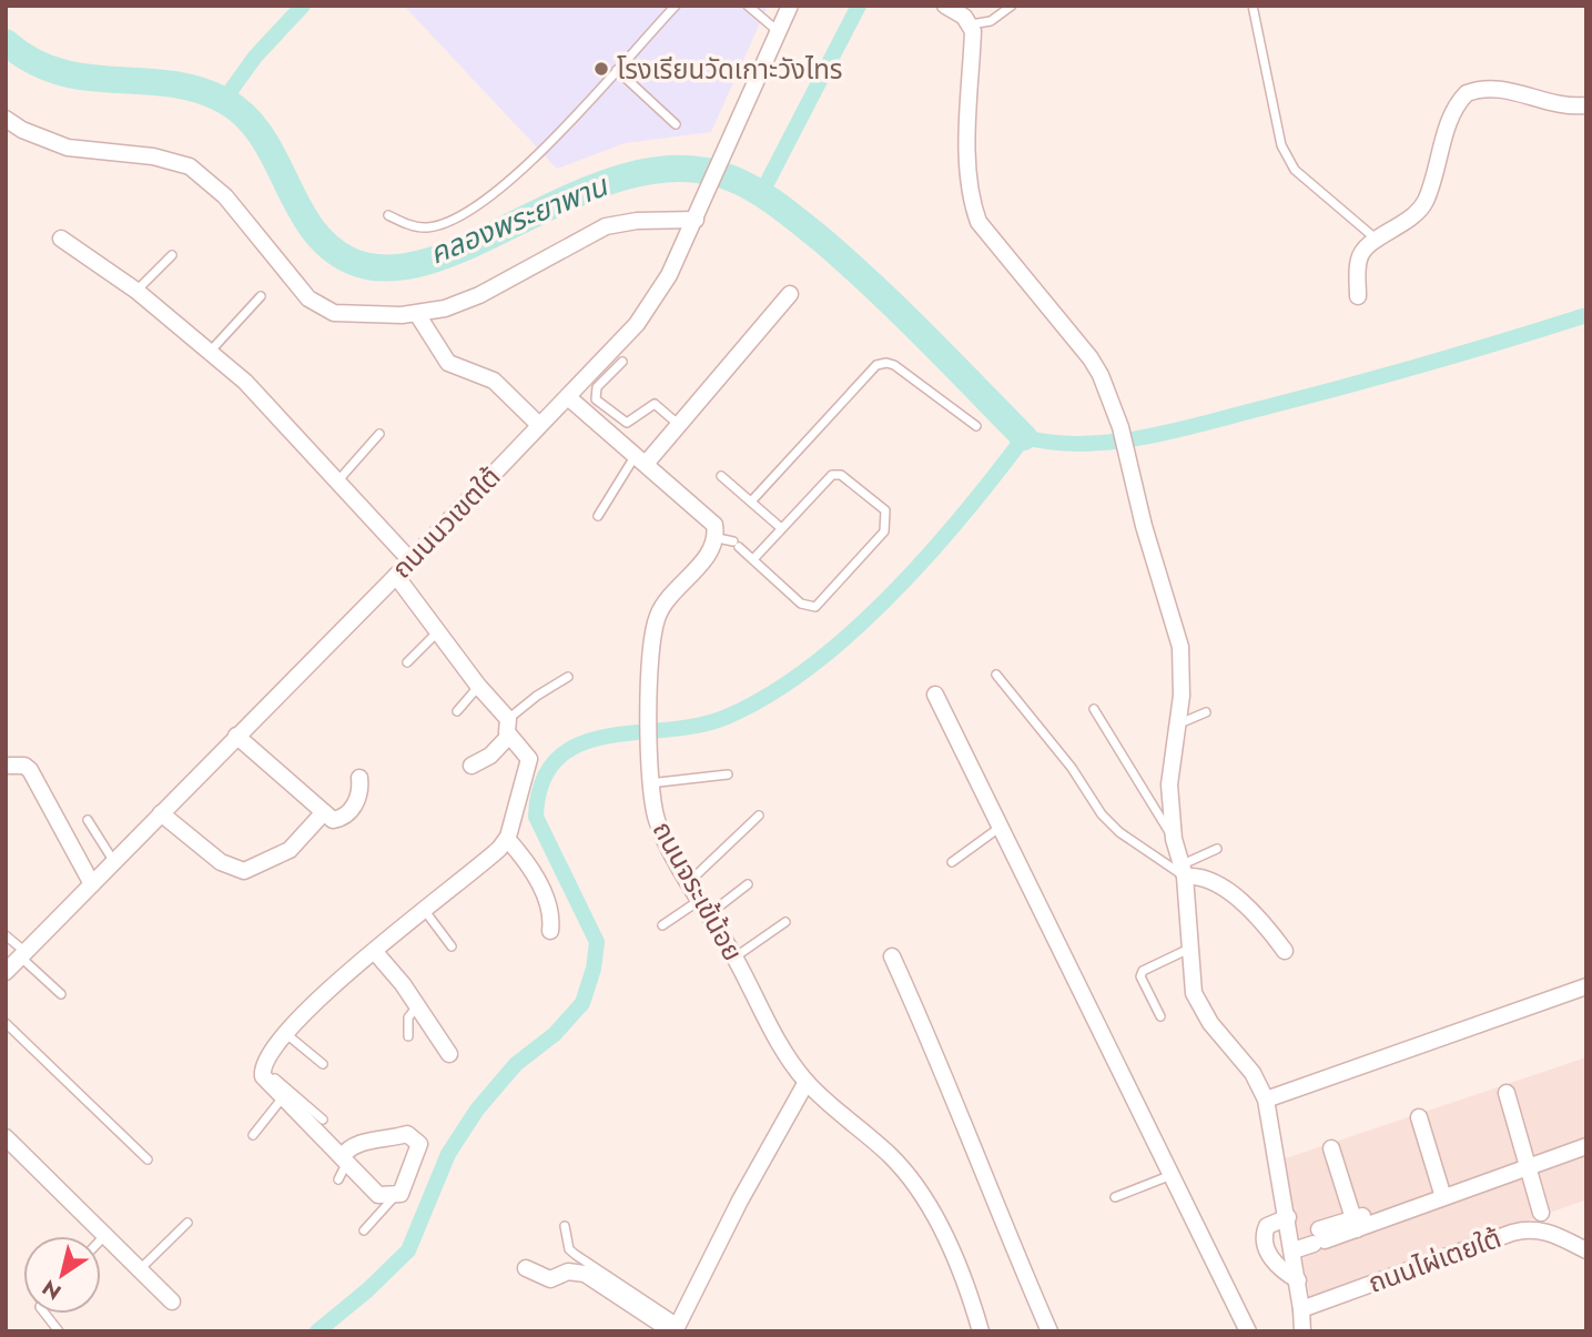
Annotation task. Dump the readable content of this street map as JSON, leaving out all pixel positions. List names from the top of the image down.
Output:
{
  "streets": {
    "street": ["ถนนนวเขตใต้", "ถนนจระเข้น้อย", "ถนนไผ่เตยใต้"]
  },
  "water": ["คลองพระยาพาน"],
  "places": ["โรงเรียนวัดเกาะวังไทร"],
  "north": "bottom left"
}
